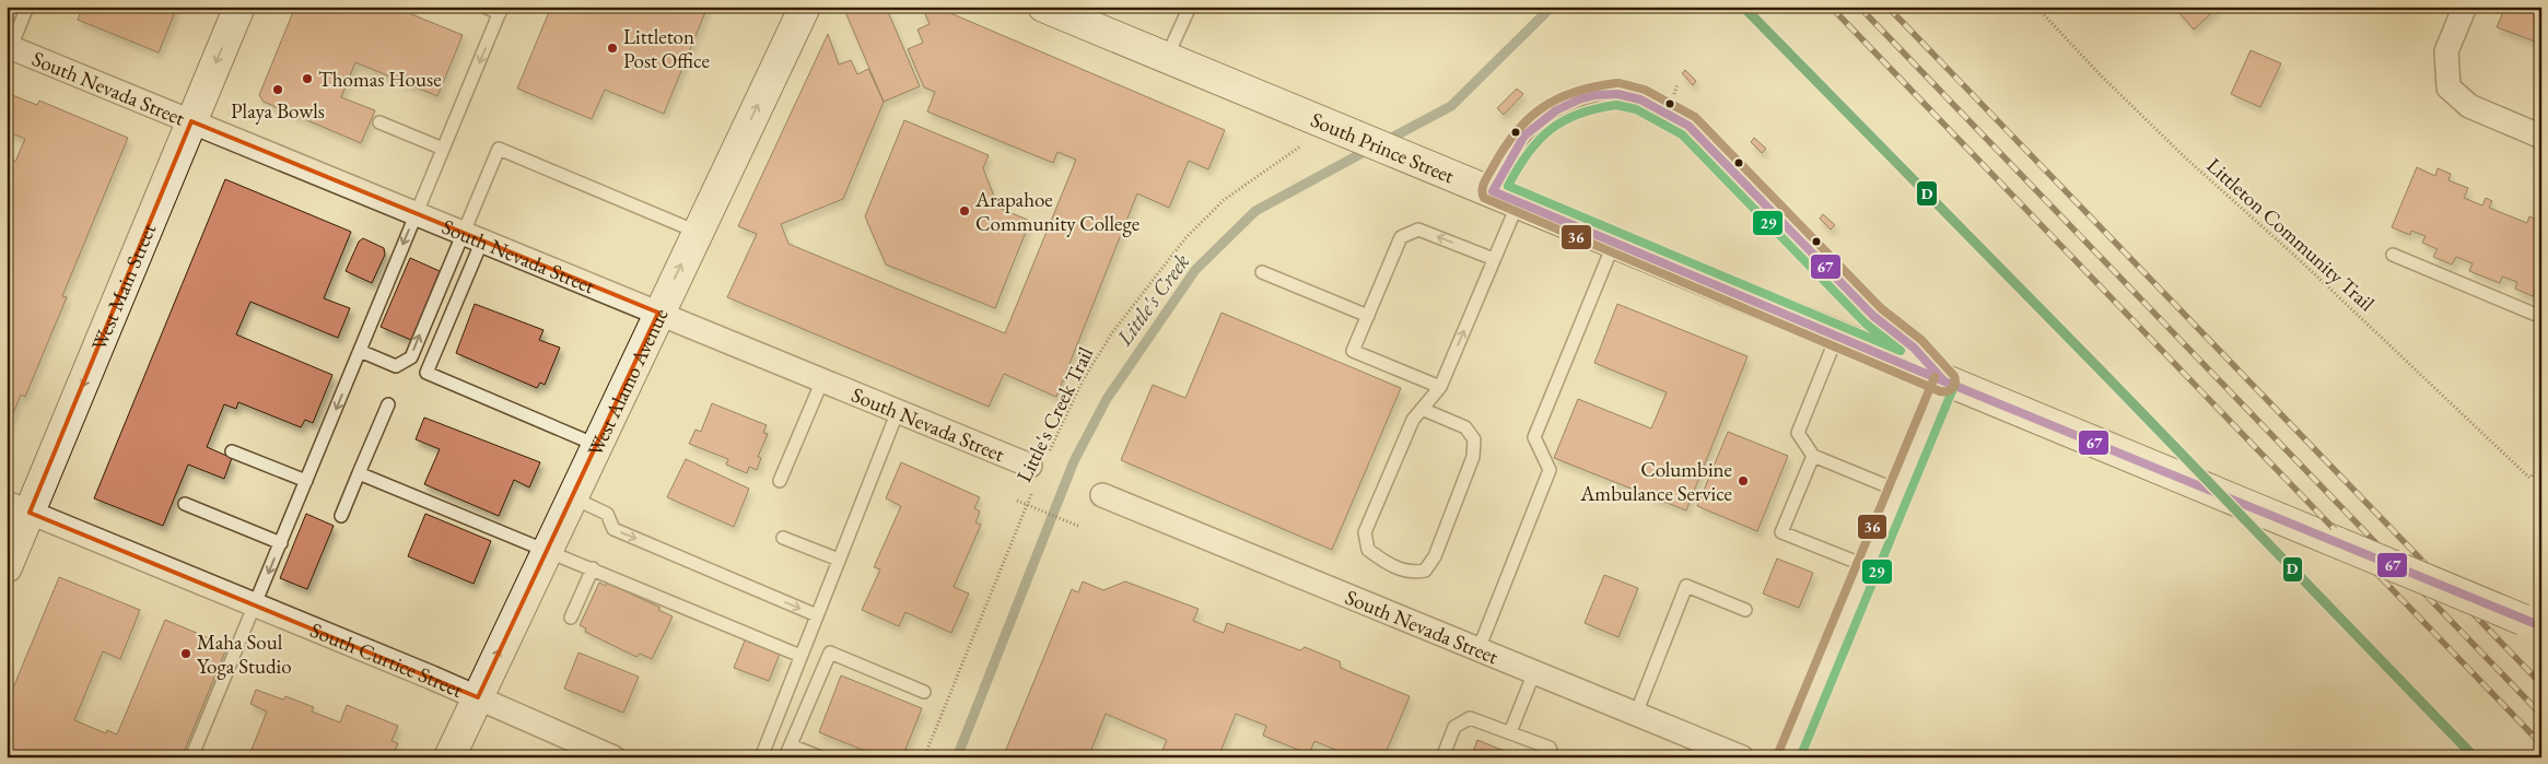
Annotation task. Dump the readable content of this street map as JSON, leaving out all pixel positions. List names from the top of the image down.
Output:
{
  "streets": {
    "street": [
      "South Nevada Street",
      "South Prince Street",
      "West Main Street",
      "West Alamo Avenue",
      "South Curtice Street"
    ],
    "path": ["Littleton Community Trail", "Little's Creek Trail"]
  },
  "crossings": [
    ["South Nevada Street", "West Main Street"],
    ["South Nevada Street", "West Alamo Avenue"],
    ["South Nevada Street", "Little's Creek Trail"],
    ["West Main Street", "South Curtice Street"],
    ["West Alamo Avenue", "South Curtice Street"]
  ],
  "one_way": ["West Main Street", "West Alamo Avenue"],
  "water": ["Little's Creek"],
  "places": [
    "Littleton Post Office",
    "Thomas House",
    "Playa Bowls",
    "Arapahoe Community College",
    "Columbine Ambulance Service",
    "Maha Soul Yoga Studio"
  ],
  "lines": [
    "transit line D",
    "transit line 36",
    "transit line 67",
    "transit line 29"
  ]
}
